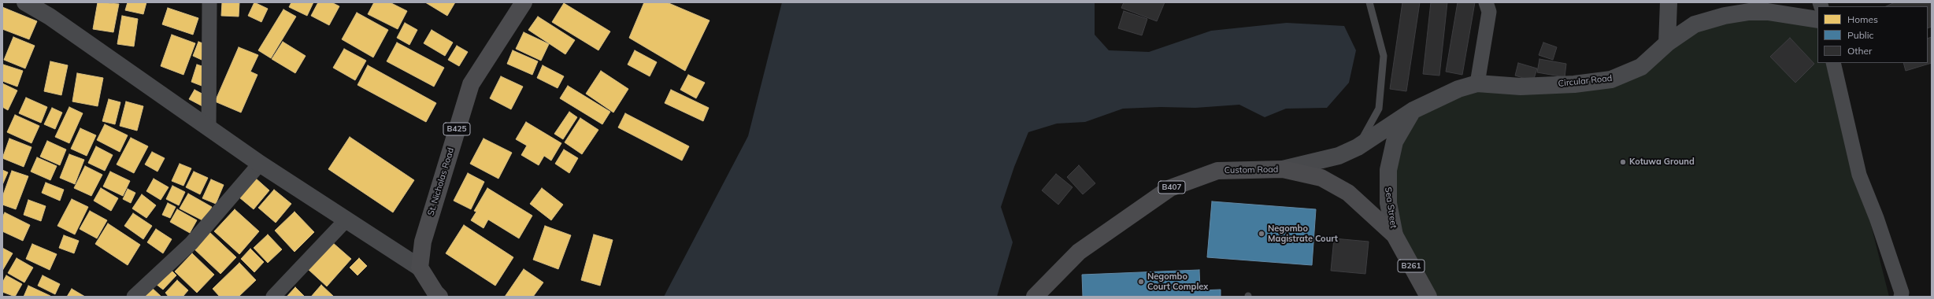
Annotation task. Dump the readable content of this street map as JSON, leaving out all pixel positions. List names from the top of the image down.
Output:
{
  "streets": {
    "main road": [
      "B425",
      "Custom Road",
      "St. Nicholas Road",
      "B407",
      "B261"
    ],
    "street": ["Circular Road", "Sea Street"]
  },
  "crossings": [
    ["Circular Road", "Custom Road"],
    ["Circular Road", "Sea Street"],
    ["Custom Road", "Sea Street"],
    ["Custom Road", "B261"],
    ["Sea Street", "B261"]
  ],
  "places": ["Kotuwa Ground", "Negombo Magistrate Court", "Negombo Court Complex"],
  "legend": ["Homes", "Public", "Other"]
}
